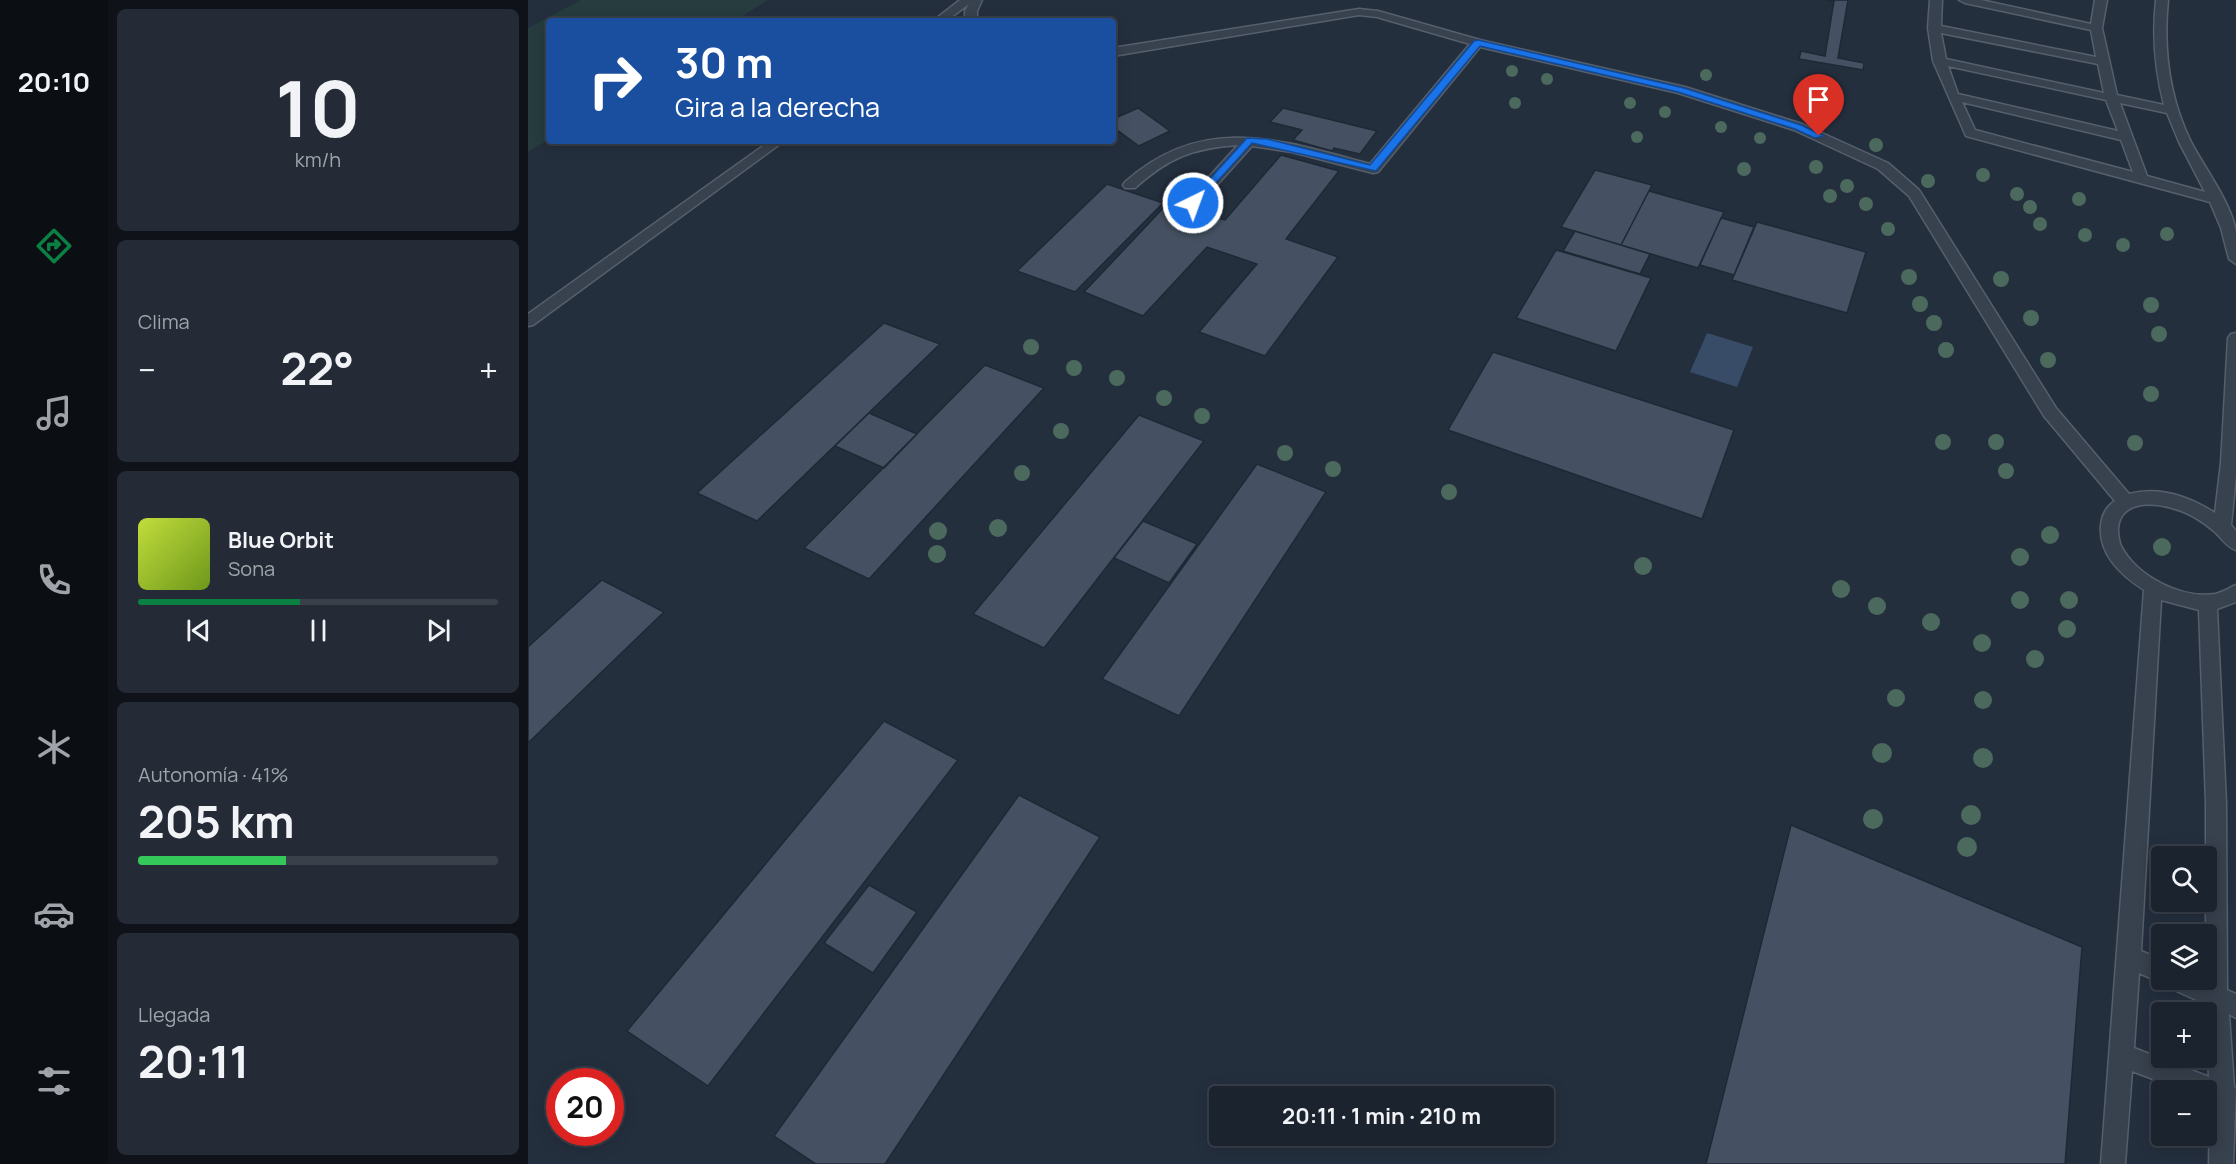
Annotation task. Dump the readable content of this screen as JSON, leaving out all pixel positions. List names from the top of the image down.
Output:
{
  "page": {
    "tabs": "20:10",
    "tile": [
      ["10", "km/h"],
      "Clima",
      ["Autonomía · 41%", "205 km"],
      ["Llegada", "20:11"]
    ],
    "turn": ["30 m", "Gira a la derecha"],
    "heat": ["−", "22°", "+"],
    "song": ["Blue Orbit", "Sona"],
    "map_buttons": ["+", "−"],
    "limit": "20",
    "trip": "20:11 · 1 min · 210 m"
  }
}
